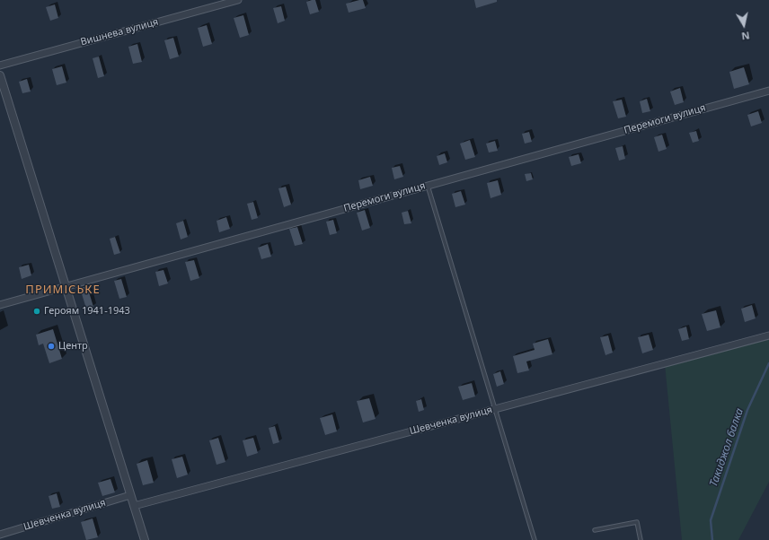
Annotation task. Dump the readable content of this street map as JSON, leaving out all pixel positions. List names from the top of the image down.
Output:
{
  "streets": {
    "street": ["Вишнева вулиця", "Перемоги вулиця", "Шевченка вулиця"]
  },
  "districts": ["ПРИМІСЬКЕ"],
  "water": ["Такиджол балка"],
  "places": ["Героям 1941-1943", "Центр"],
  "north": "bottom"
}
